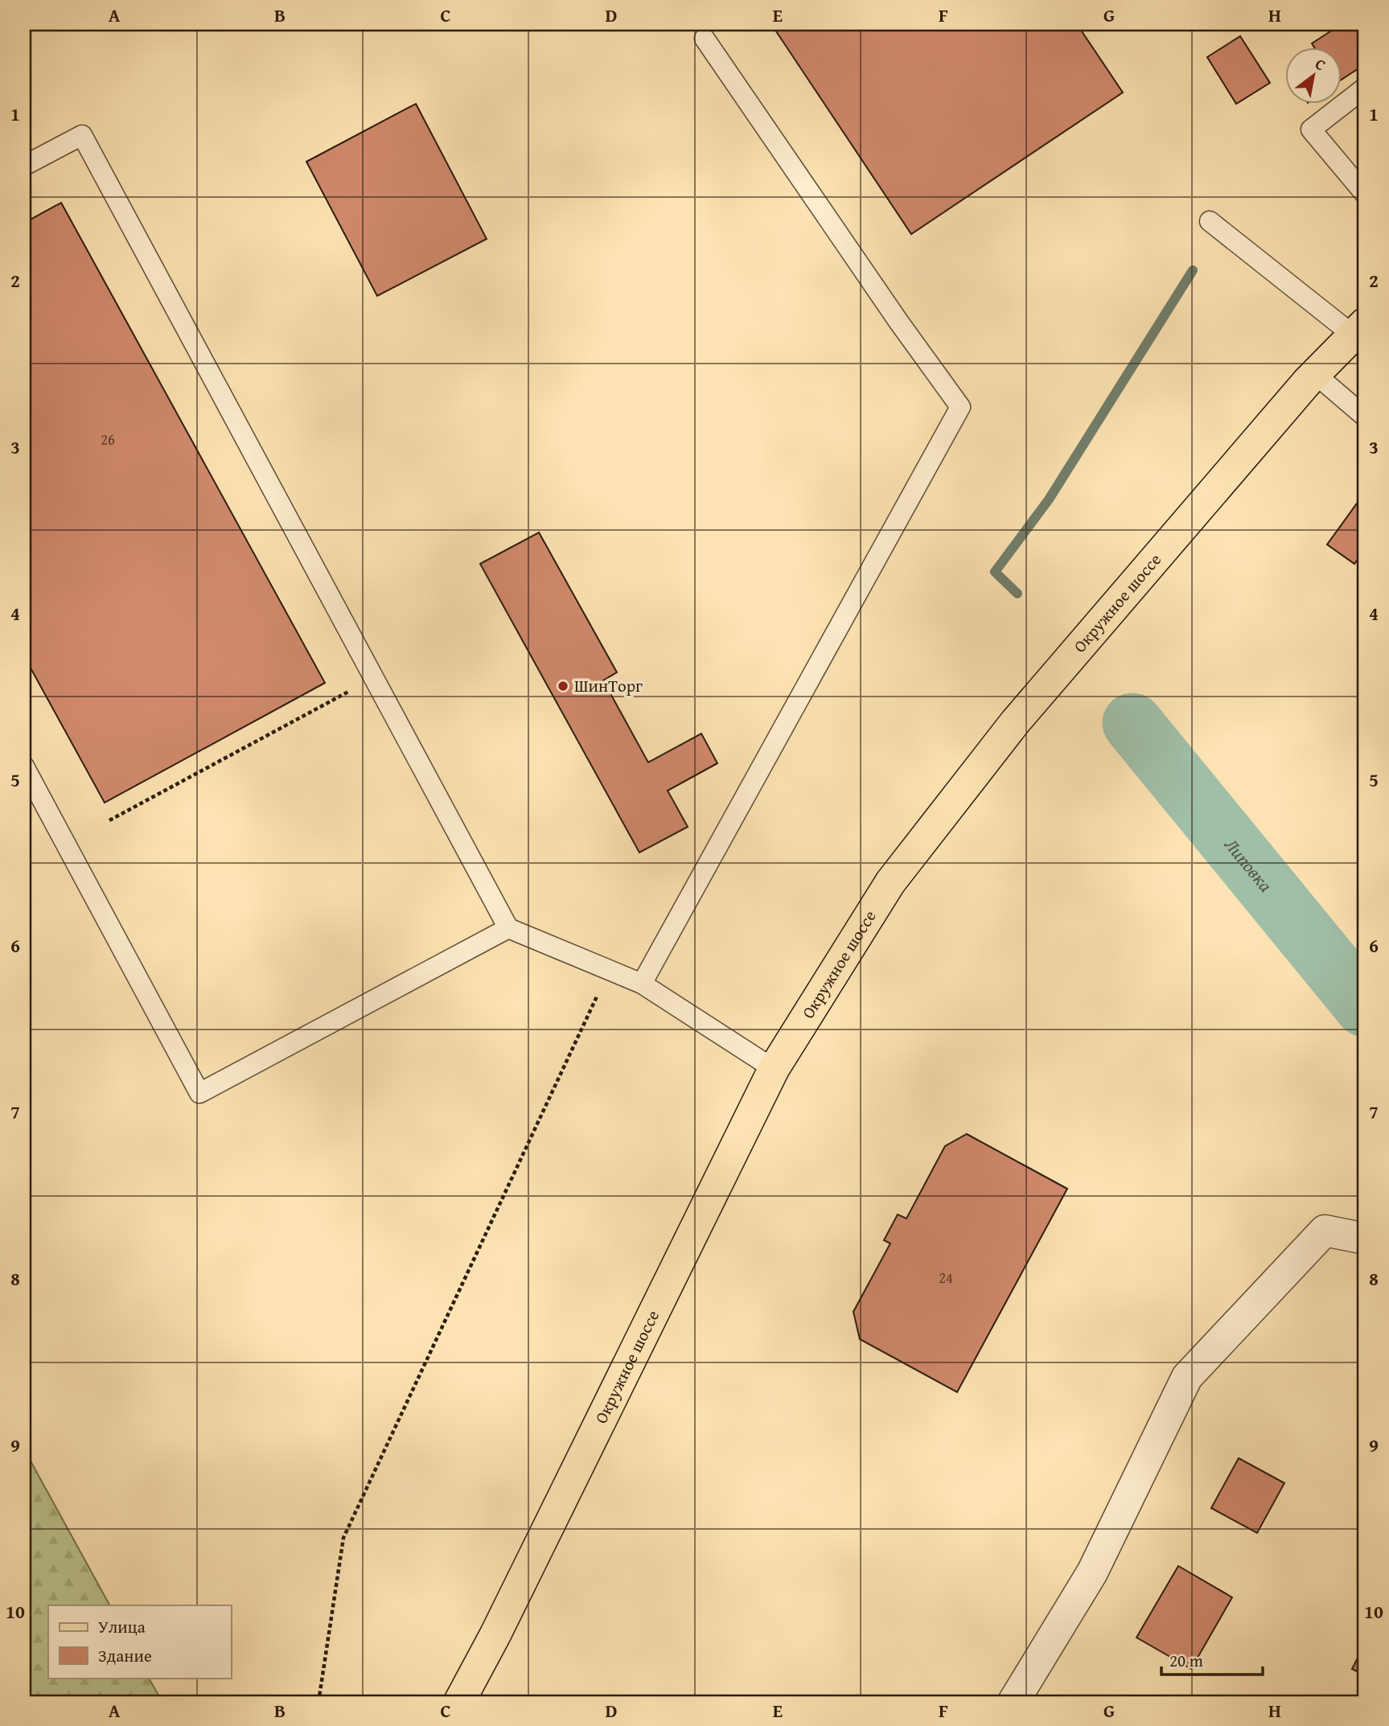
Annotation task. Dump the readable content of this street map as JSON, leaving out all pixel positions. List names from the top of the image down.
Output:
{
  "streets": {
    "main road": ["Окружное шоссе"]
  },
  "water": ["Липовка"],
  "places": ["ШинТорг"],
  "house_numbers": ["26", "24"],
  "legend": ["Улица", "Здание"],
  "scale_bar": "20 m",
  "north": "top right",
  "grid": {
    "columns": [
      "A",
      "B",
      "C",
      "D",
      "E",
      "F",
      "G",
      "H"
    ],
    "rows": [
      "1",
      "2",
      "3",
      "4",
      "5",
      "6",
      "7",
      "8",
      "9",
      "10"
    ]
  }
}
